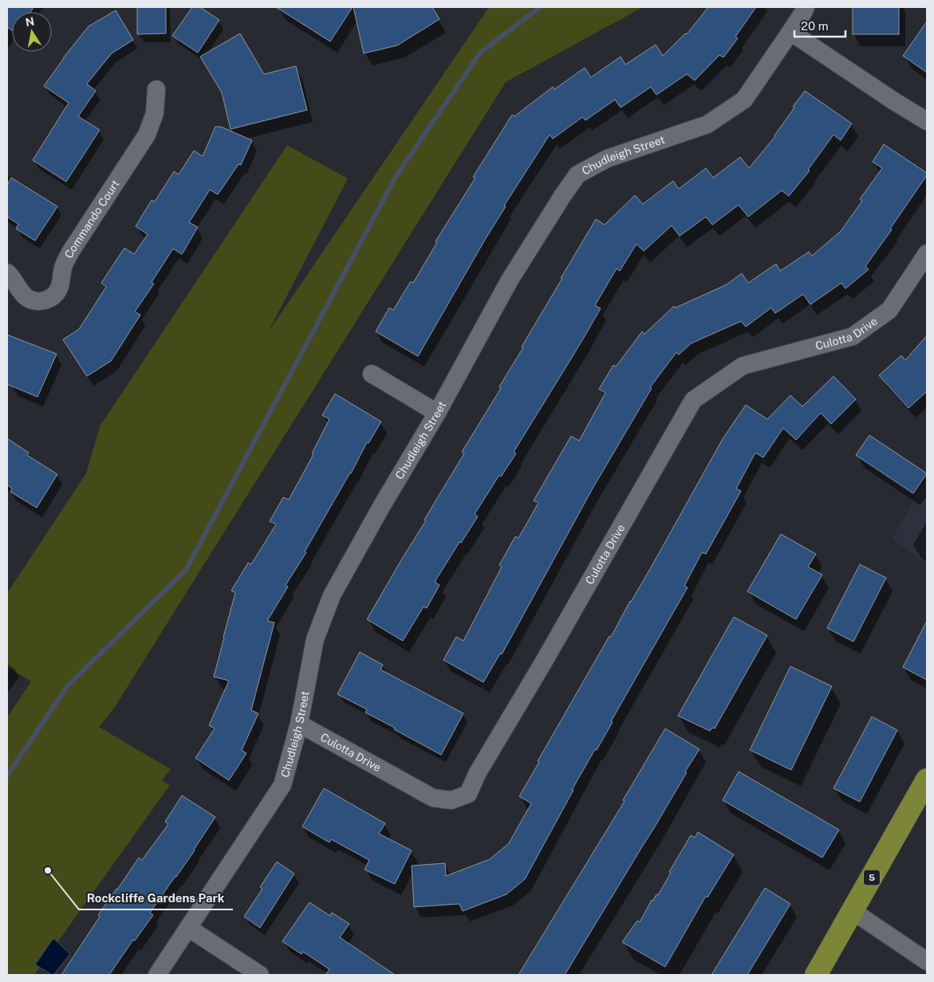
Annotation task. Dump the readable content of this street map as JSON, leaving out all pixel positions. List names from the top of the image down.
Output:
{
  "streets": {
    "main road": ["5"],
    "street": ["Chudleigh Street", "Commando Court", "Culotta Drive"]
  },
  "crossings": [
    ["Chudleigh Street", "Culotta Drive"]
  ],
  "places": ["Rockcliffe Gardens Park"],
  "scale_bar": "20 m",
  "north": "top"
}
